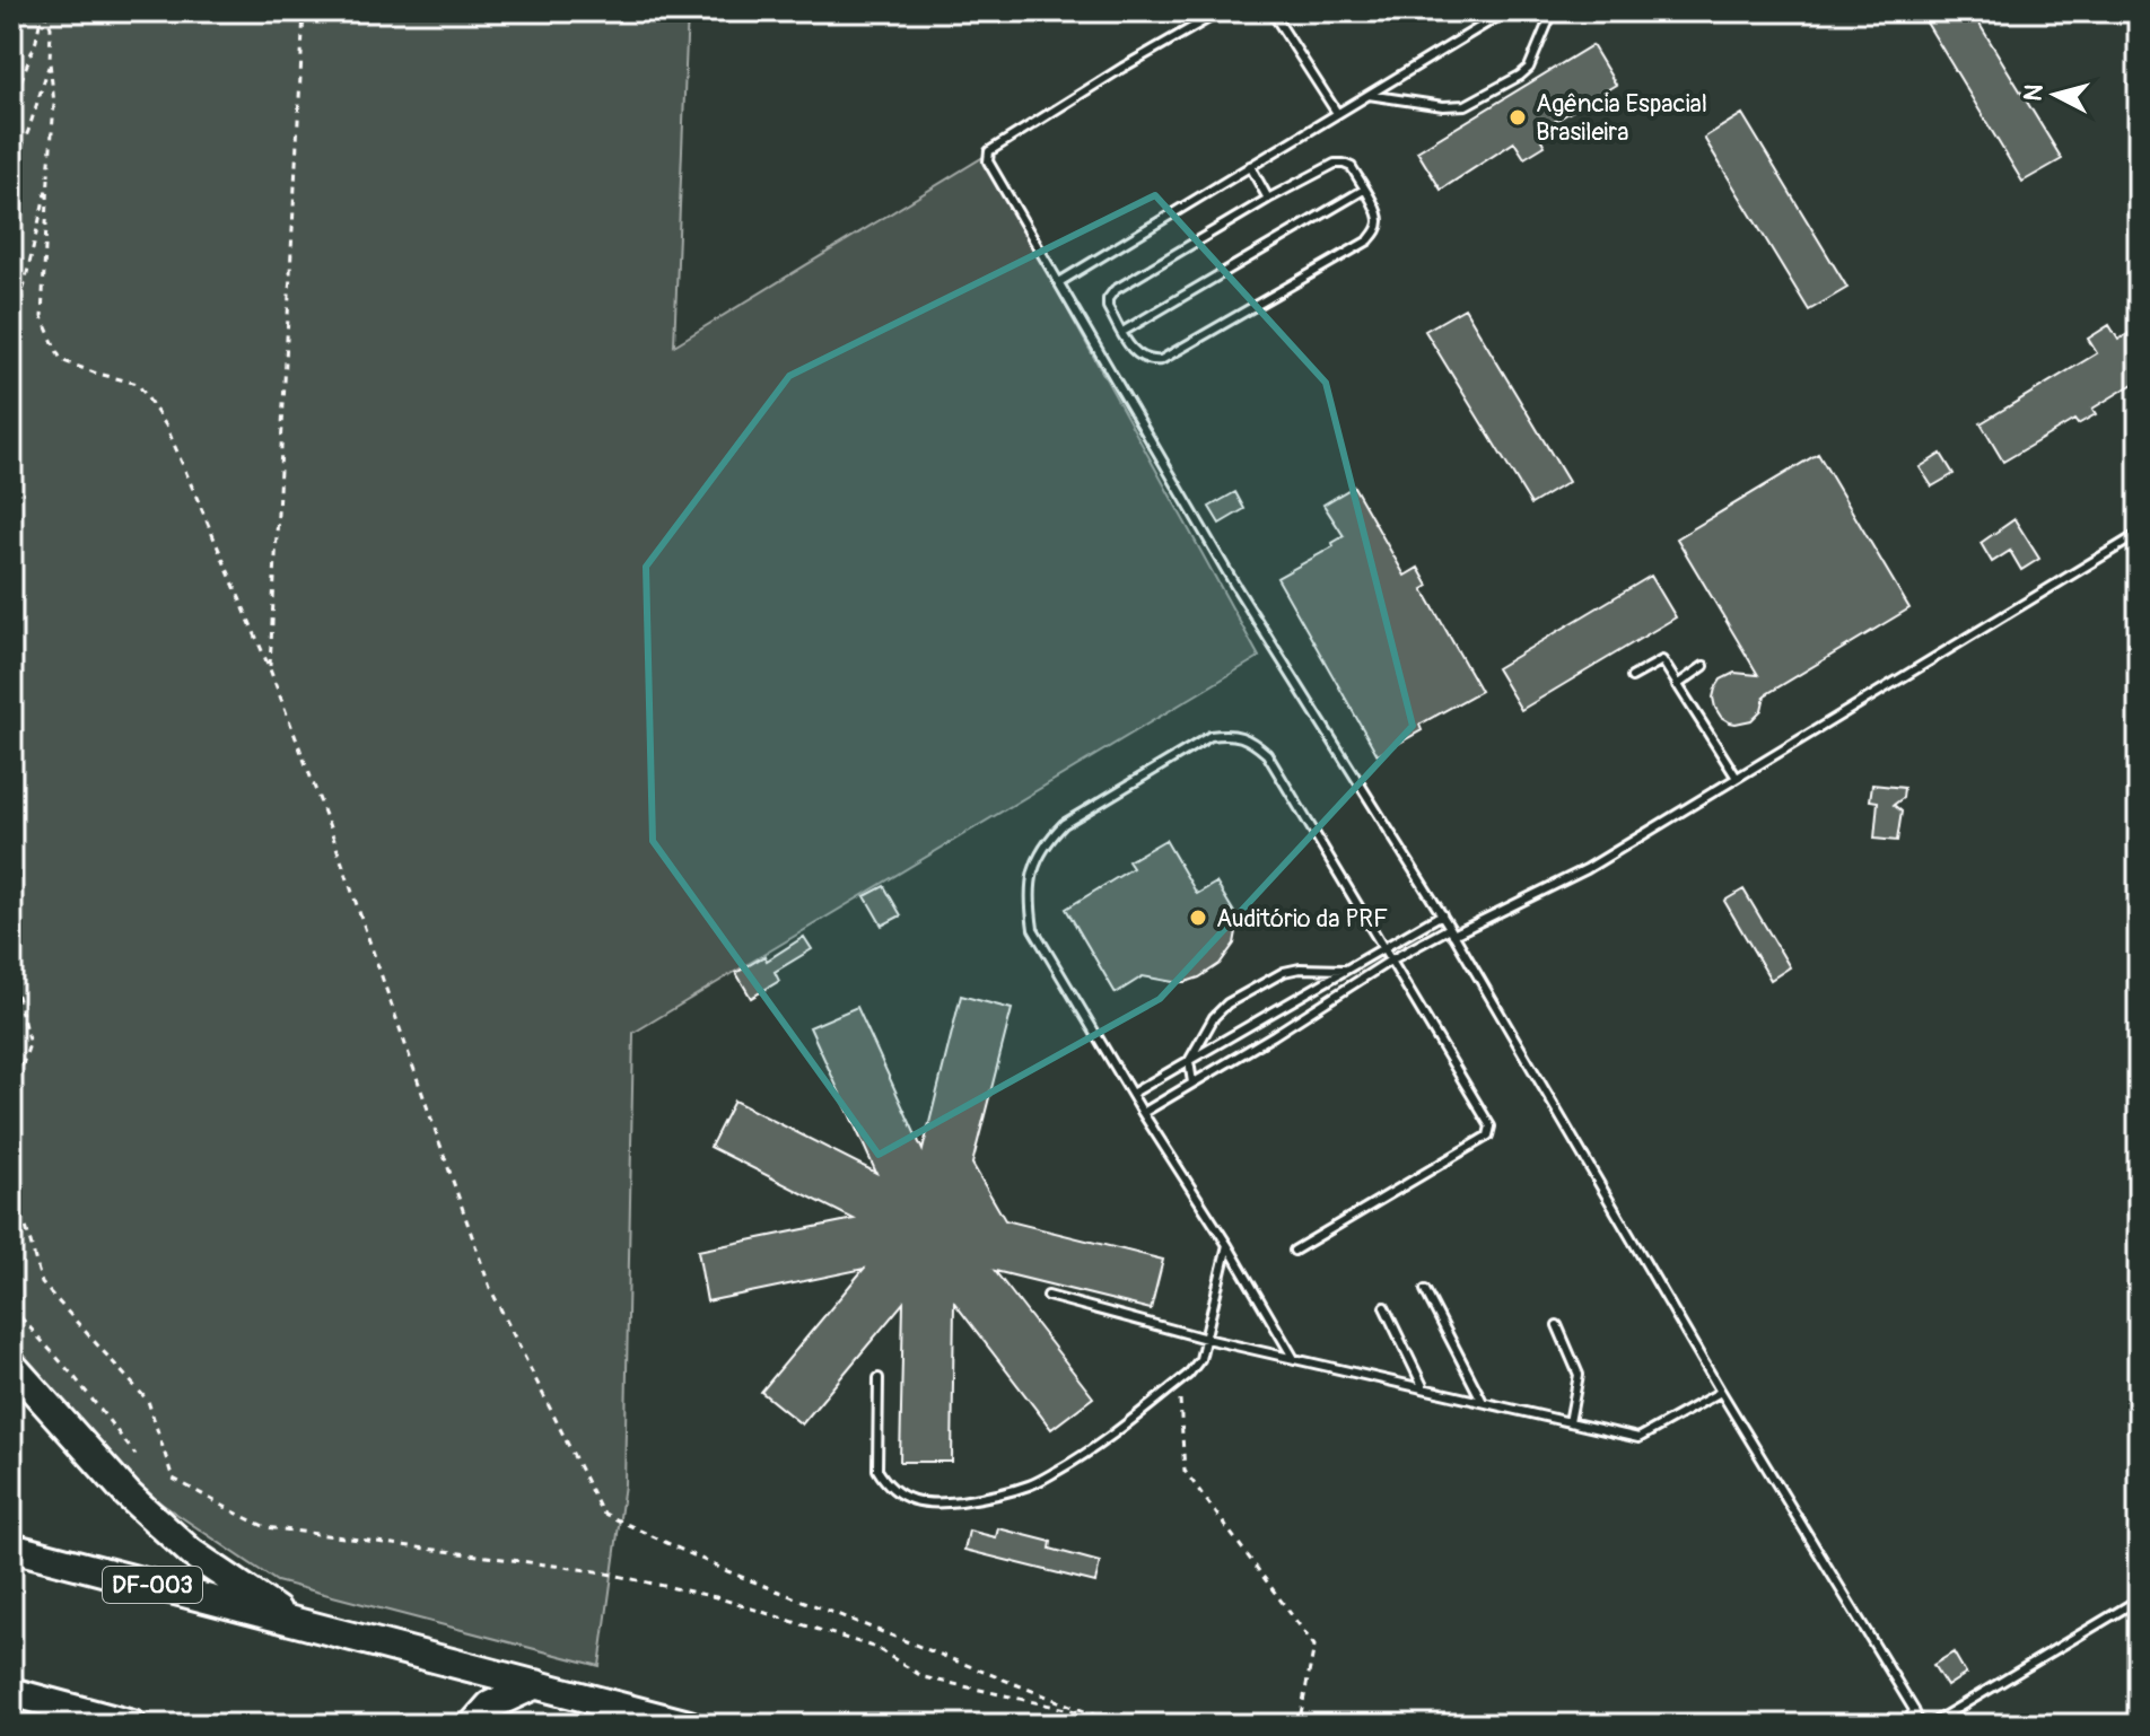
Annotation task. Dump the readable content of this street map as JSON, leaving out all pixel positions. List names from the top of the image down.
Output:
{
  "streets": {
    "highway": ["DF-003"]
  },
  "places": ["Agência Espacial Brasileira", "Auditório da PRF"],
  "north": "left"
}
